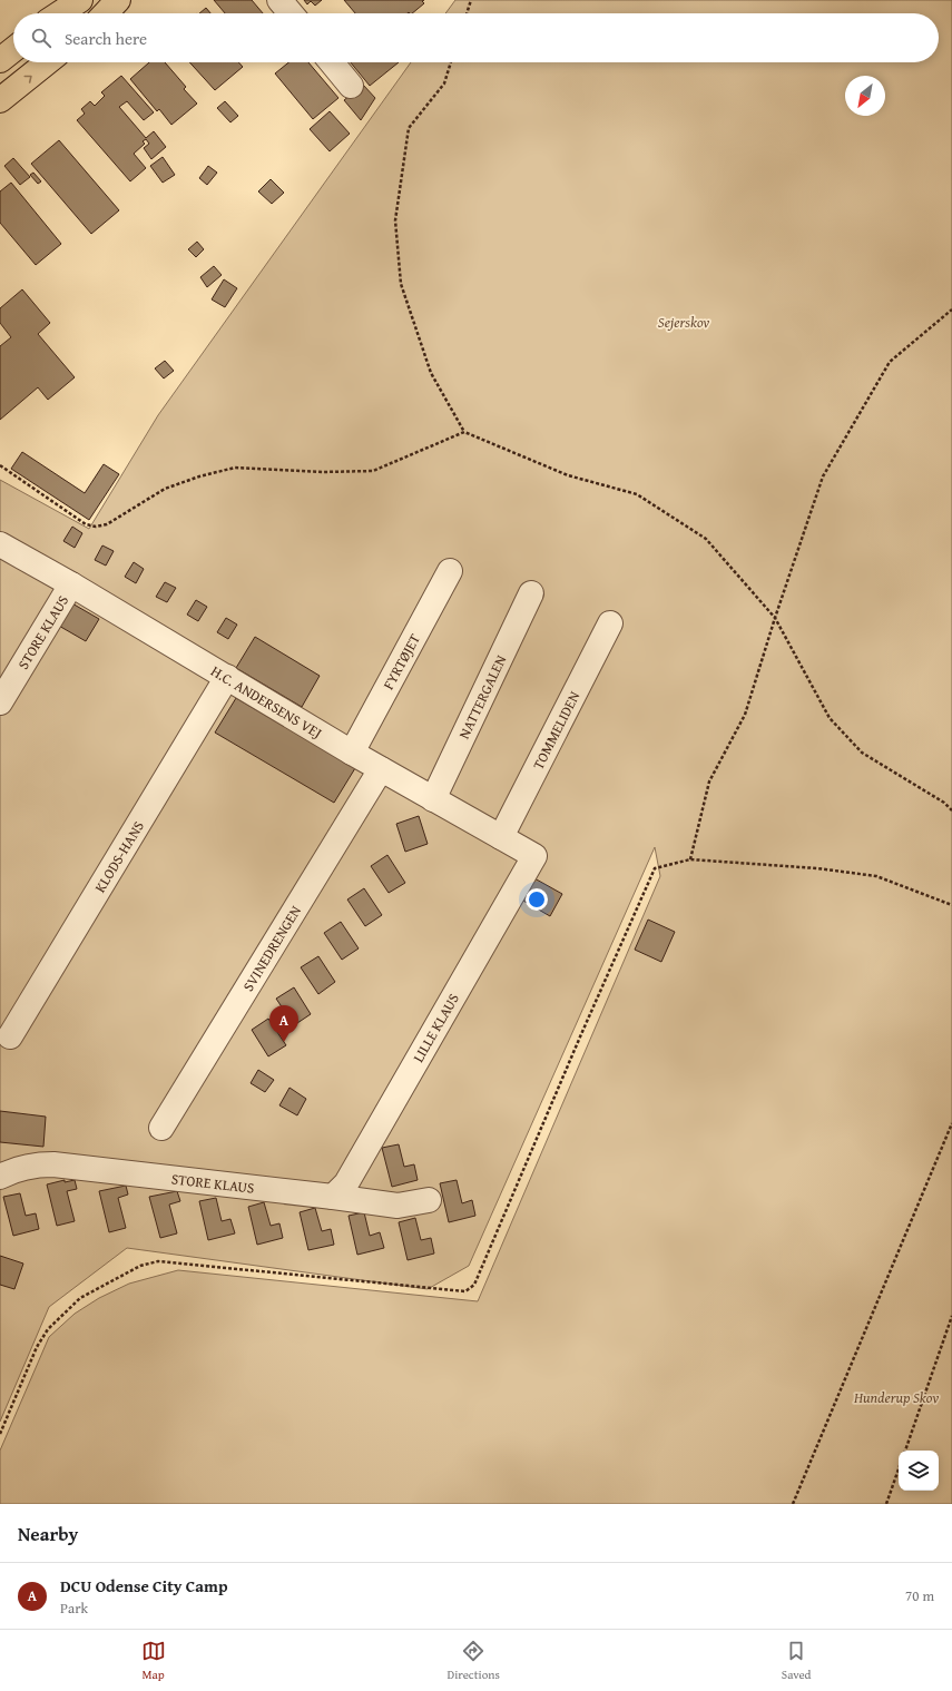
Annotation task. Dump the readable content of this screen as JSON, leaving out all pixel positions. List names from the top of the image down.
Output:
{
  "streets": {
    "lane": [
      "STORE KLAUS",
      "FYRTØJET",
      "NATTERGALEN",
      "H.C. ANDERSENS VEJ",
      "TOMMELIDEN",
      "KLODS-HANS",
      "SVINEDRENGEN",
      "LILLE KLAUS"
    ]
  },
  "crossings": [
    ["STORE KLAUS", "H.C. ANDERSENS VEJ"],
    ["STORE KLAUS", "LILLE KLAUS"],
    ["FYRTØJET", "H.C. ANDERSENS VEJ"],
    ["NATTERGALEN", "H.C. ANDERSENS VEJ"],
    ["H.C. ANDERSENS VEJ", "TOMMELIDEN"],
    ["H.C. ANDERSENS VEJ", "KLODS-HANS"],
    ["H.C. ANDERSENS VEJ", "SVINEDRENGEN"],
    ["H.C. ANDERSENS VEJ", "LILLE KLAUS"]
  ],
  "parks": ["Sejerskov", "Hunderup Skov"],
  "north": "bottom left",
  "page": {
    "search": "Search here",
    "pins": "A",
    "heading": "Nearby",
    "list": [
      {
        "mark": "A",
        "name": "DCU Odense City Camp",
        "note": "Park",
        "value": "70 m"
      }
    ],
    "nav": ["Map", "Directions", "Saved"]
  }
}
